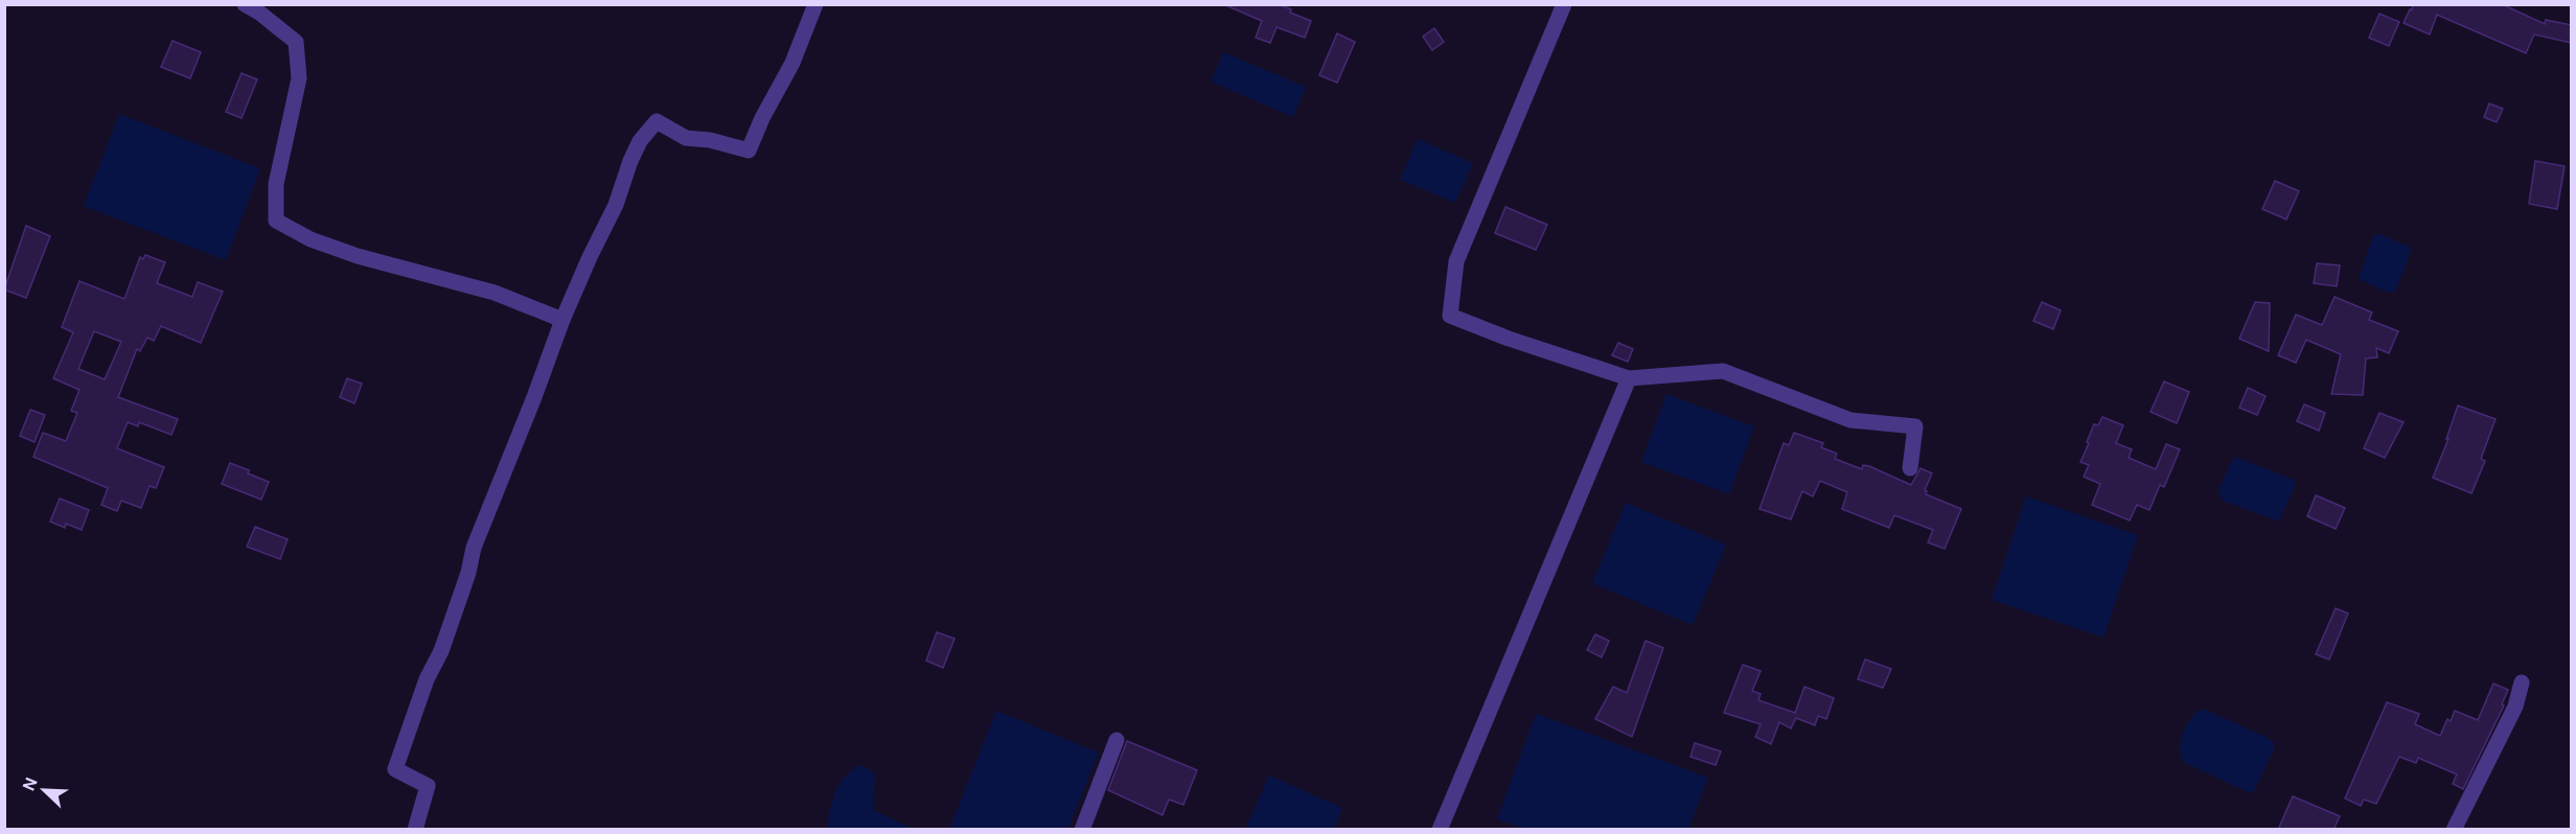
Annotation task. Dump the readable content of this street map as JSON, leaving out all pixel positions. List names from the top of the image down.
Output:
{
  "north": "top left"
}
